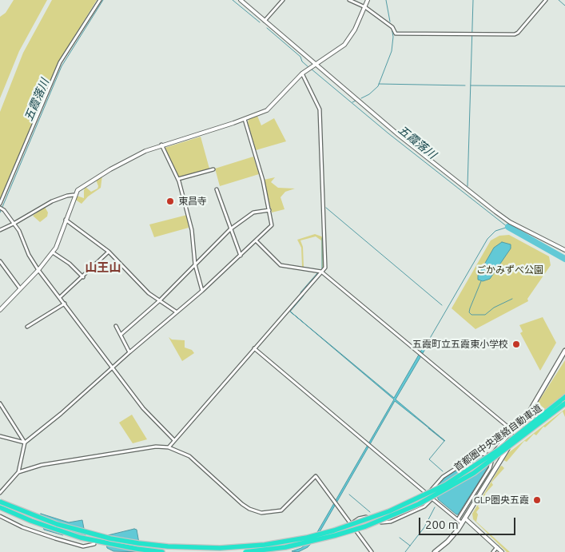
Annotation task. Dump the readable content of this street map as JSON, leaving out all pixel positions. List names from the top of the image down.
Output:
{
  "streets": {
    "highway": ["首都圏中央連絡自動車道"]
  },
  "districts": ["山王山"],
  "water": ["五霞落川"],
  "parks": ["ごかみずべ公園"],
  "places": ["東昌寺", "五霞町立五霞東小学校", "GLP圏央五霞"],
  "scale_bar": "200 m"
}
